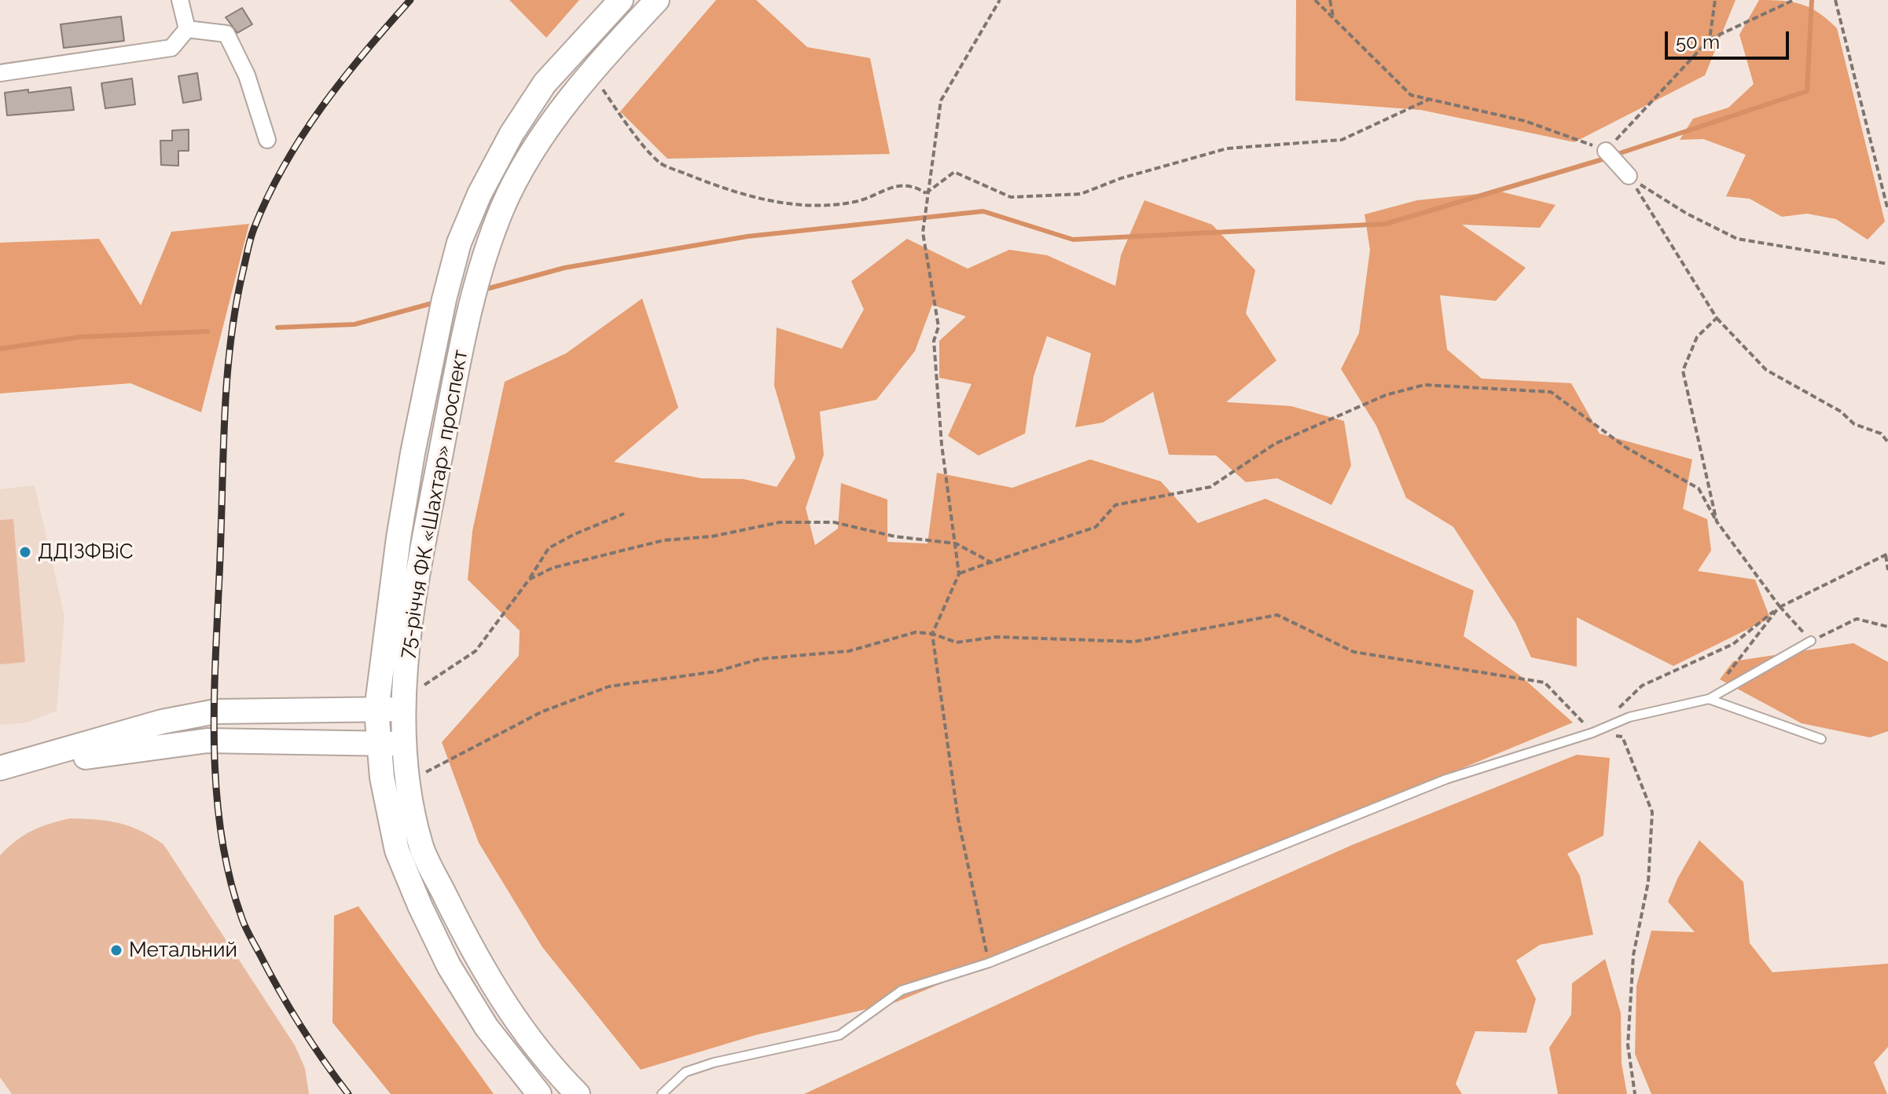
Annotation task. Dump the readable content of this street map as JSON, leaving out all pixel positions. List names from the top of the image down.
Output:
{
  "streets": {
    "main road": ["75-річчя ФК «Шахтар» проспект"]
  },
  "places": ["ДДІЗФВіС", "Метальний"],
  "scale_bar": "50 m"
}
